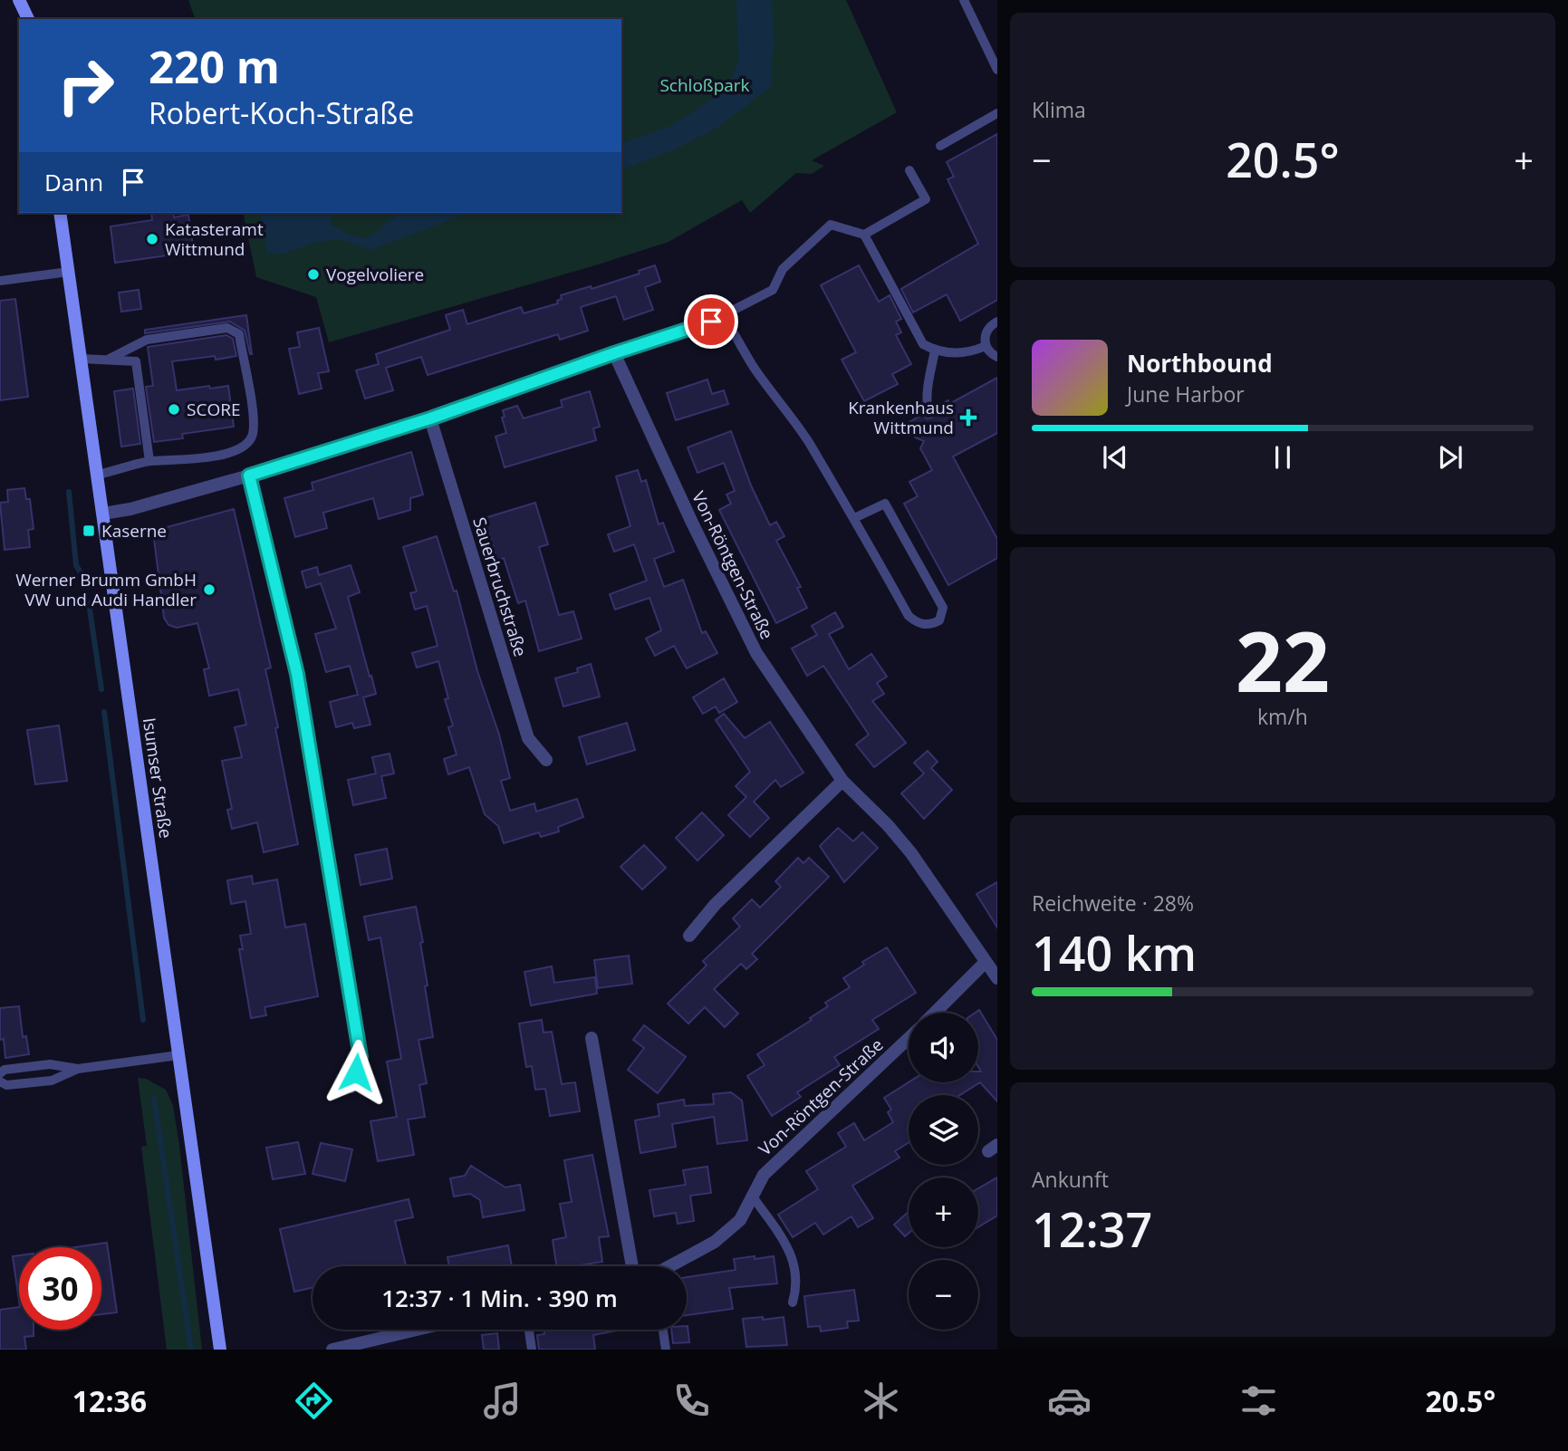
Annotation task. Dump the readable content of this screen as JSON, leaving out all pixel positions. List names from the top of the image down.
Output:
{
  "streets": {
    "street": ["Von-Röntgen-Straße", "Sauerbruchstraße", "Isumser Straße"]
  },
  "parks": ["Schloßpark"],
  "places": {
    "other": [
      "Katasteramt Wittmund",
      "Vogelvoliere",
      "SCORE",
      "Werner Brumm GmbH VW und Audi Handler"
    ],
    "health": ["Krankenhaus Wittmund"],
    "transit": ["Kaserne"]
  },
  "page": {
    "tile": [
      "Klima",
      ["22", "km/h"],
      ["Reichweite · 28%", "140 km"],
      ["Ankunft", "12:37"]
    ],
    "turn": ["220 m", "Robert-Koch-Straße"],
    "heat": ["−", "20.5°", "+"],
    "then": "Dann",
    "song": ["Northbound", "June Harbor"],
    "map_buttons": ["+", "−"],
    "limit": "30",
    "trip": "12:37 · 1 Min. · 390 m",
    "tabs": ["12:36", "20.5°"]
  }
}
